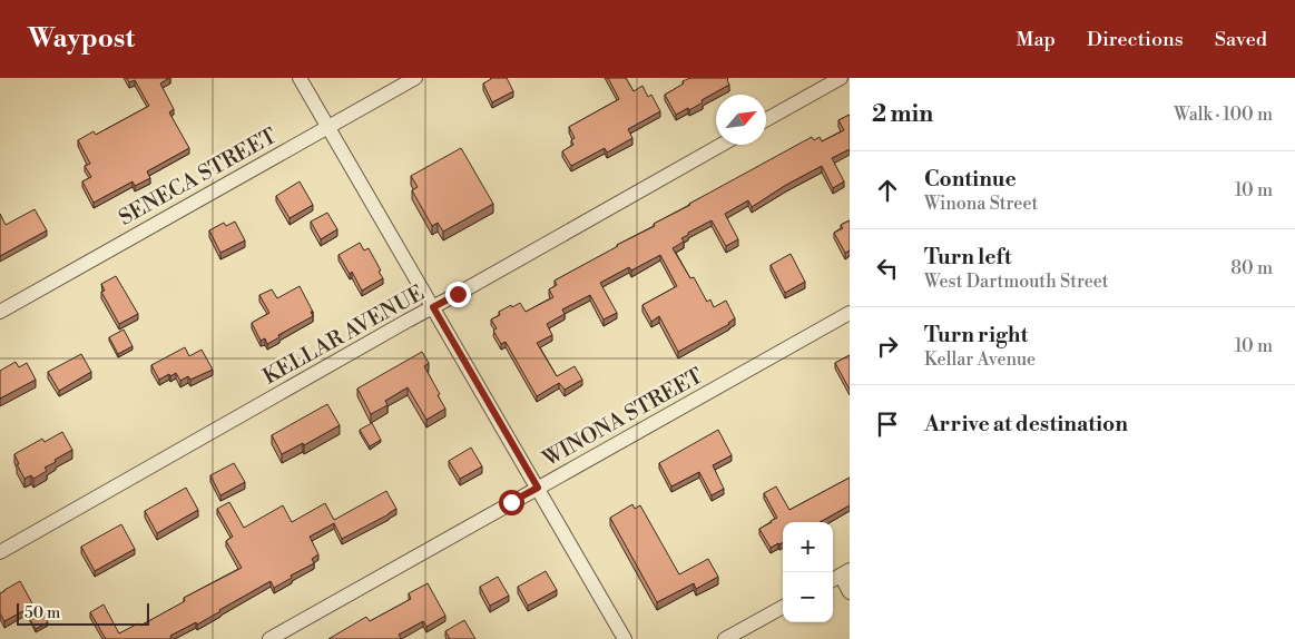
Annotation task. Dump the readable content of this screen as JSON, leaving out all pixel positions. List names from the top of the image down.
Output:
{
  "streets": {
    "street": ["SENECA STREET", "KELLAR AVENUE", "WINONA STREET"]
  },
  "scale_bar": "50 m",
  "north": "top right",
  "page": {
    "header": "Waypost",
    "nav": ["Map", "Directions", "Saved"],
    "heading": ["2 min", "Walk · 100 m"],
    "list": [
      ["Continue", "Winona Street", "10 m"],
      ["Turn left", "West Dartmouth Street", "80 m"],
      ["Turn right", "Kellar Avenue", "10 m"],
      "Arrive at destination"
    ],
    "map_buttons": ["+", "−"],
    "scale": "50 m"
  }
}
